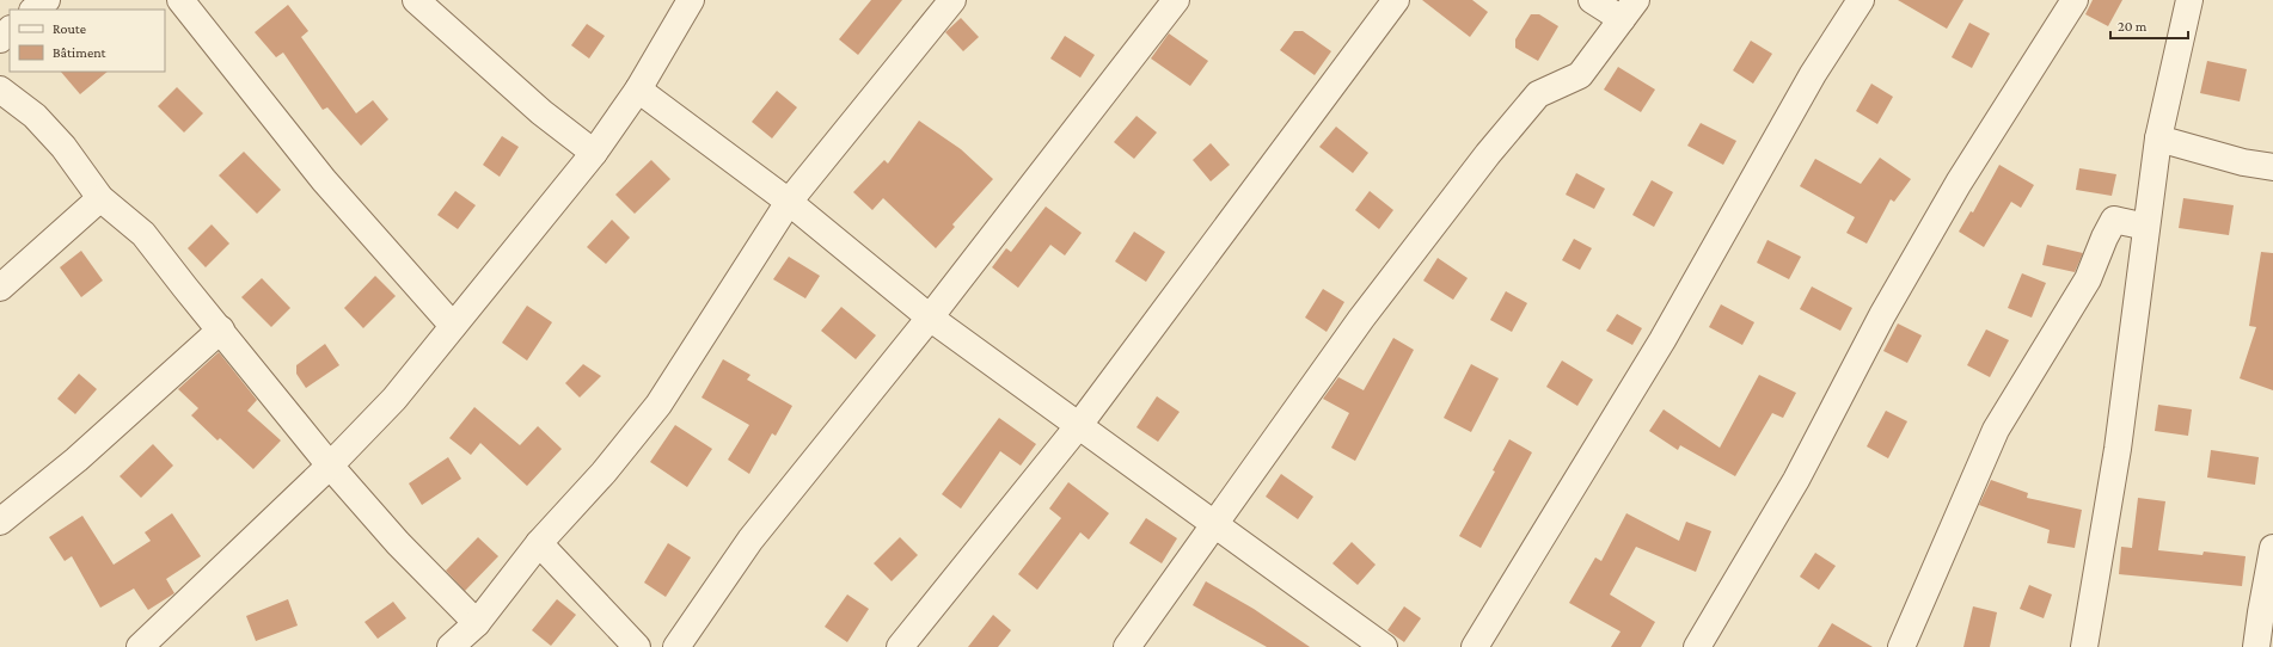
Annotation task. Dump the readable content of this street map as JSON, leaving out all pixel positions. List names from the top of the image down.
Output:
{
  "legend": ["Route", "Bâtiment"],
  "scale_bar": "20 m"
}
